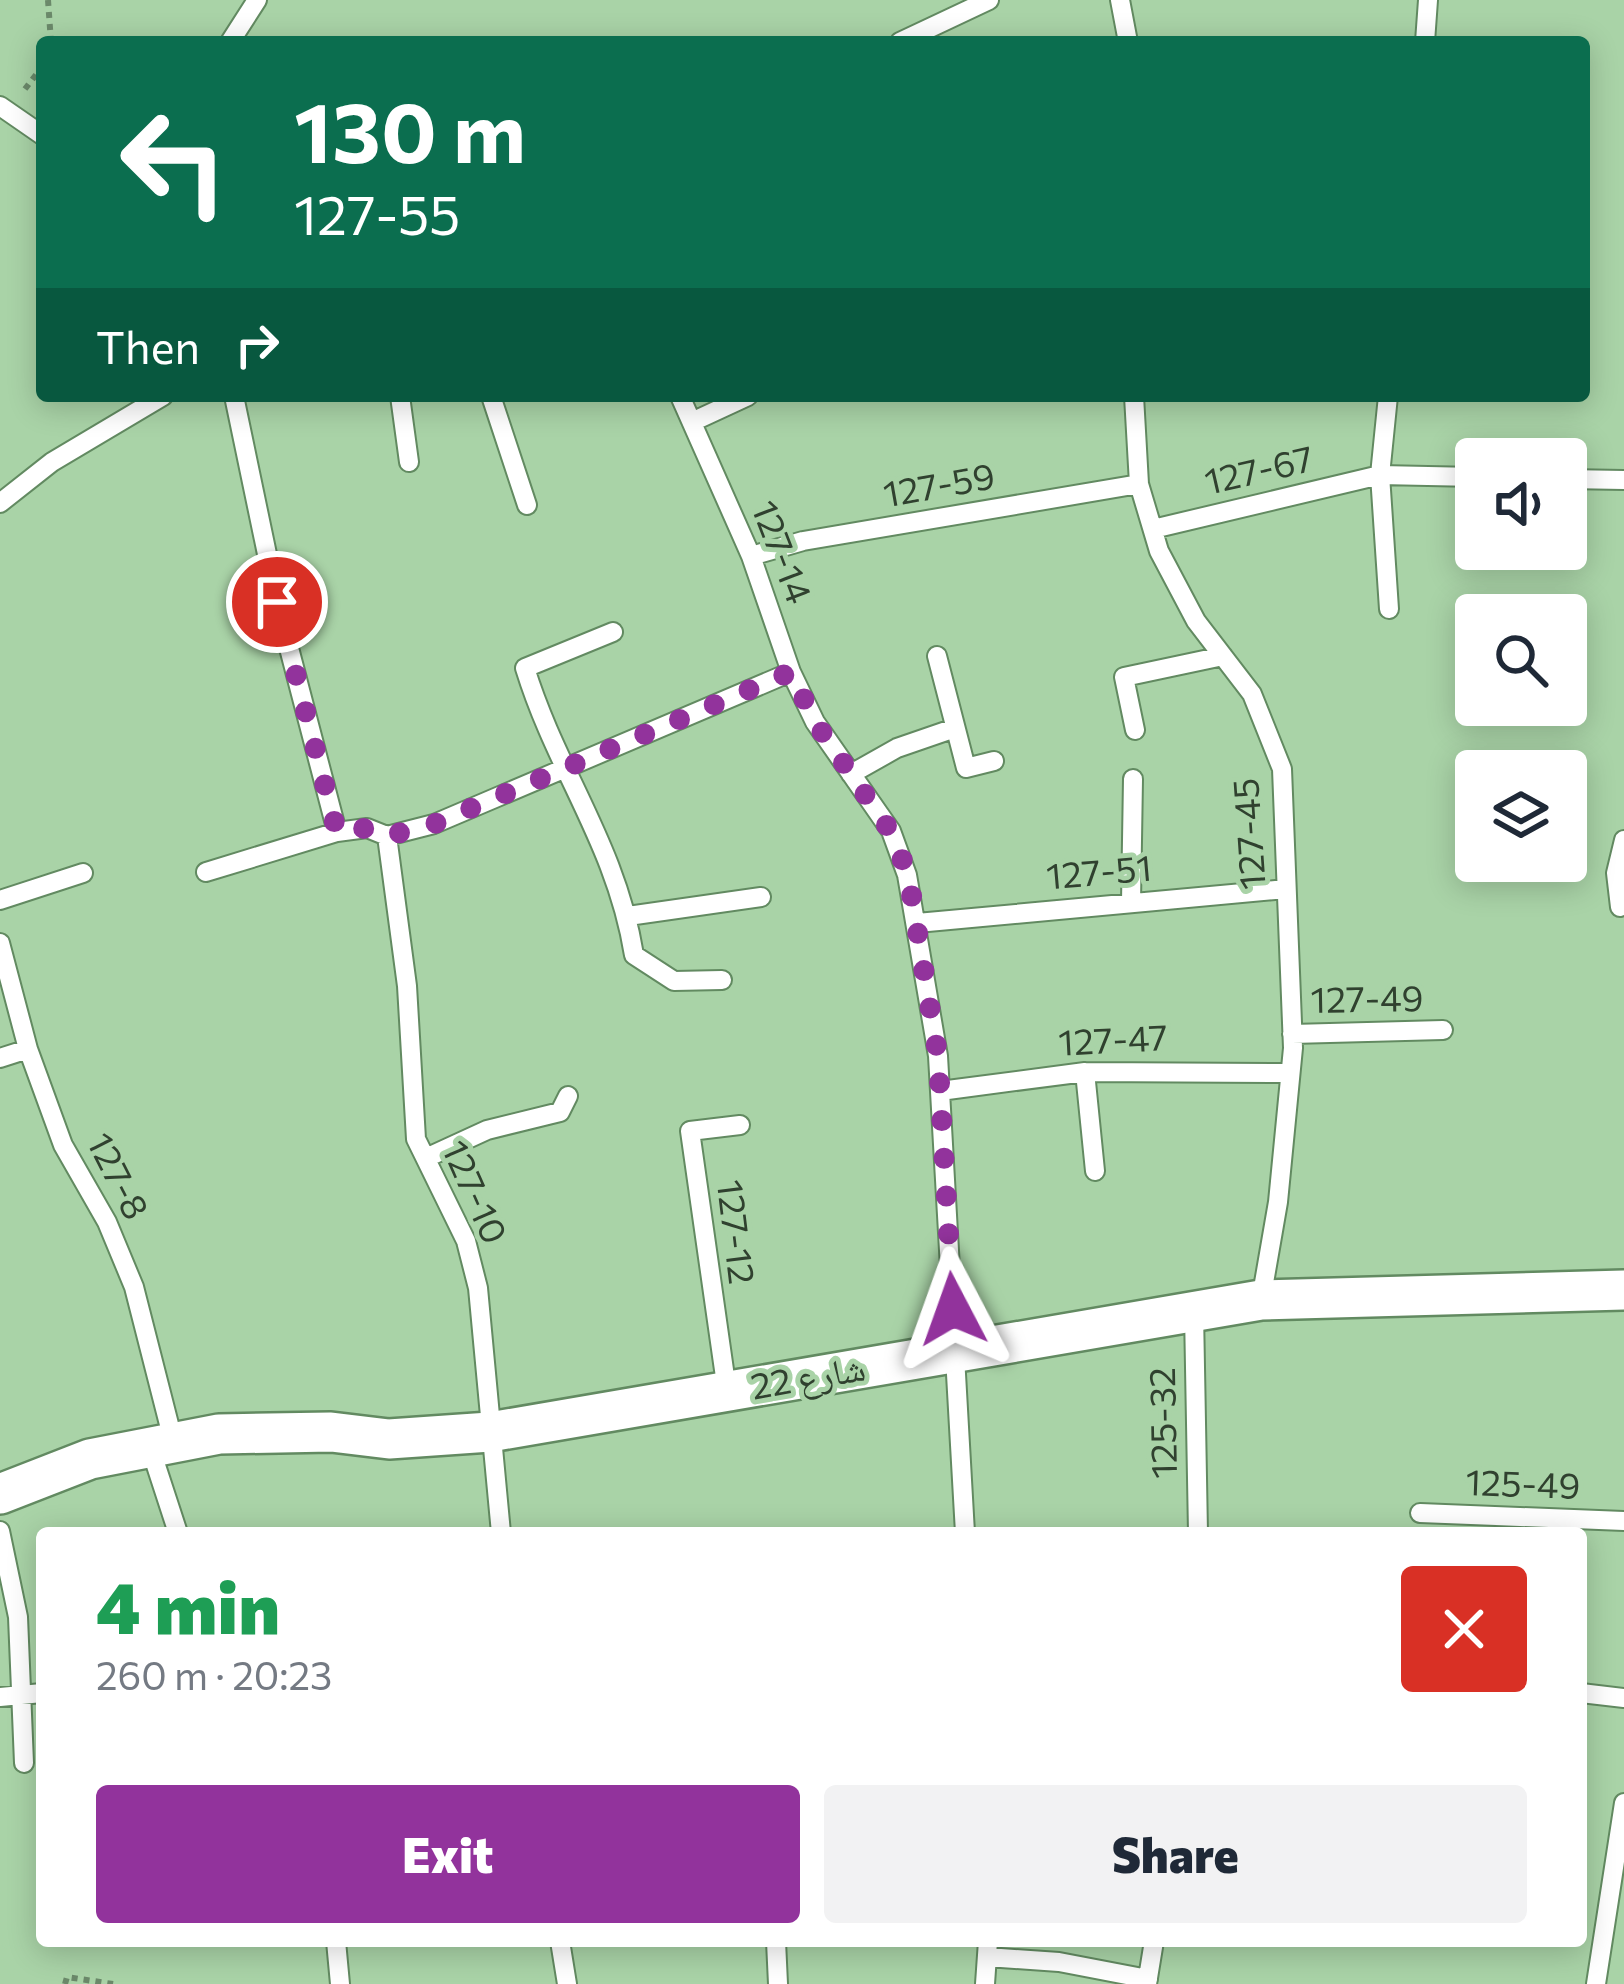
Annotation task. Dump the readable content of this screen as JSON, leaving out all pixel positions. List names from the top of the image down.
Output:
{
  "streets": {
    "street": ["شارع 22"],
    "lane": [
      "127-67",
      "127-59",
      "127-14",
      "127-45",
      "127-51",
      "127-49",
      "127-47",
      "127-8",
      "127-10",
      "127-12",
      "125-32",
      "125-49"
    ]
  },
  "crossings": [
    ["127-67", "127-45"],
    ["127-59", "127-14"],
    ["127-59", "127-45"],
    ["127-14", "127-51"],
    ["127-14", "127-47"],
    ["127-14", "شارع 22"],
    ["127-45", "127-51"],
    ["127-45", "127-49"],
    ["127-45", "127-47"],
    ["127-45", "شارع 22"],
    ["127-8", "شارع 22"],
    ["127-10", "شارع 22"],
    ["127-12", "شارع 22"],
    ["شارع 22", "125-32"]
  ],
  "page": {
    "turn": ["130 m", "127-55"],
    "then": "Then",
    "heading": ["4 min", "260 m · 20:23"],
    "buttons": ["Exit", "Share"]
  }
}
